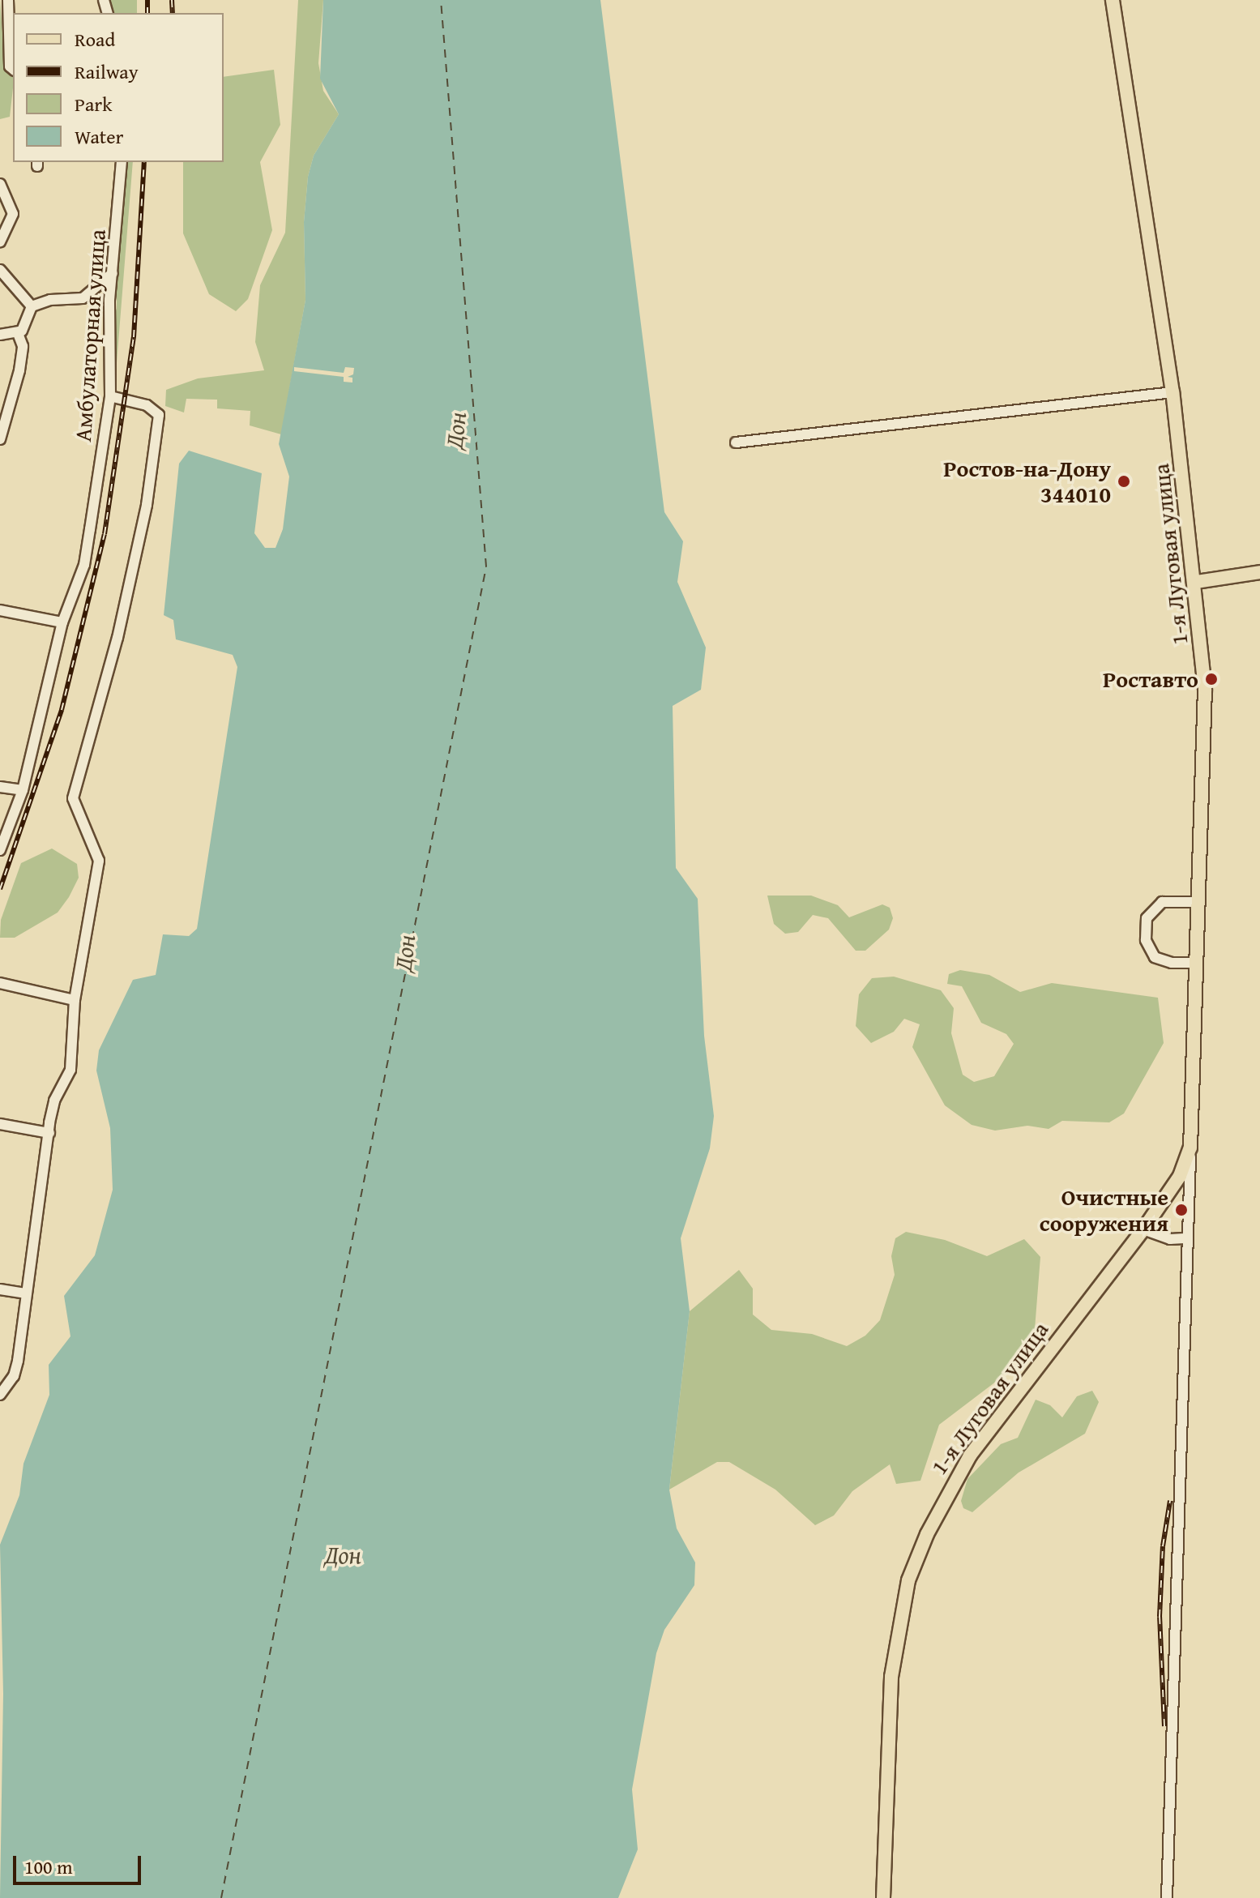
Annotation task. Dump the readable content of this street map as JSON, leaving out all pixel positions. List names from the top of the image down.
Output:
{
  "streets": {
    "main road": ["1-я Луговая улица"],
    "street": ["Амбулаторная улица"]
  },
  "water": ["Дон"],
  "places": ["Ростов-на-Дону 344010", "Роставто", "Очистные сооружения"],
  "legend": [
    "Road",
    "Railway",
    "Park",
    "Water"
  ],
  "scale_bar": "100 m"
}
